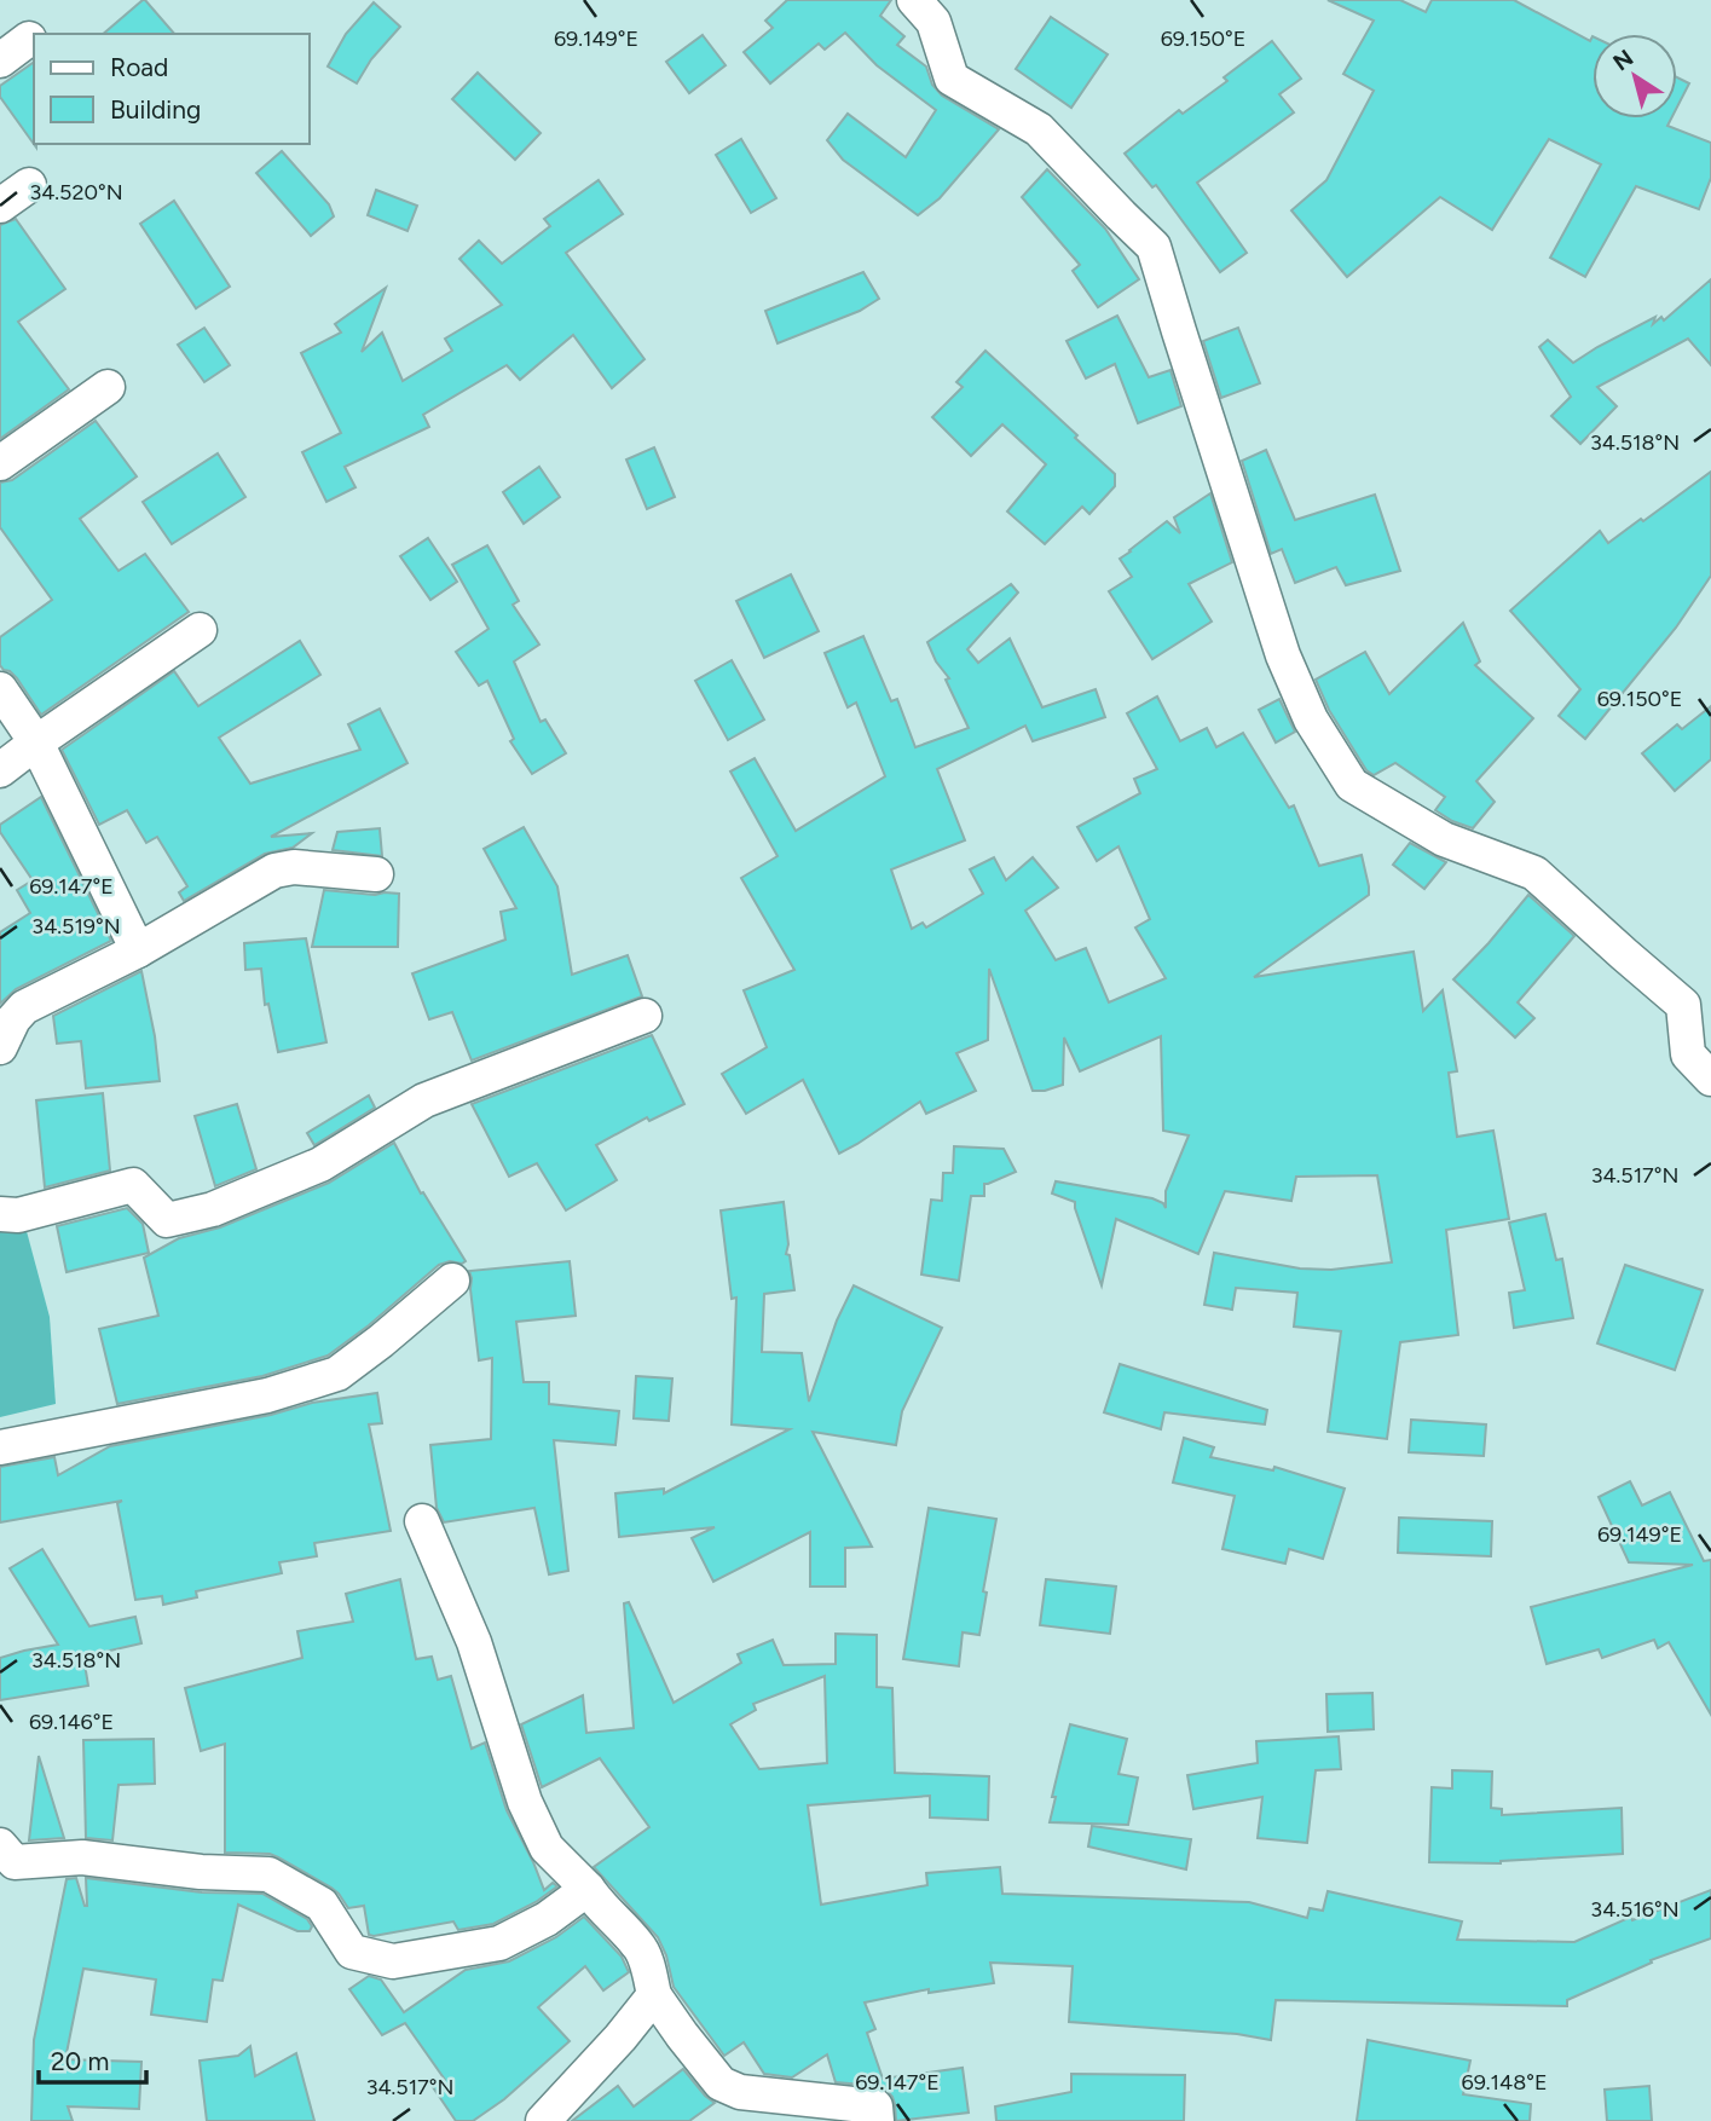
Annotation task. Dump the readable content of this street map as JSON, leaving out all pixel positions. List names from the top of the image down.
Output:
{
  "legend": ["Road", "Building"],
  "scale_bar": "20 m",
  "north": "top left",
  "coordinates": [
    "69.149°E",
    "69.150°E",
    "34.520°N",
    "34.518°N",
    "69.147°E",
    "34.519°N",
    "34.517°N",
    "69.146°E",
    "34.516°N",
    "69.148°E"
  ]
}
